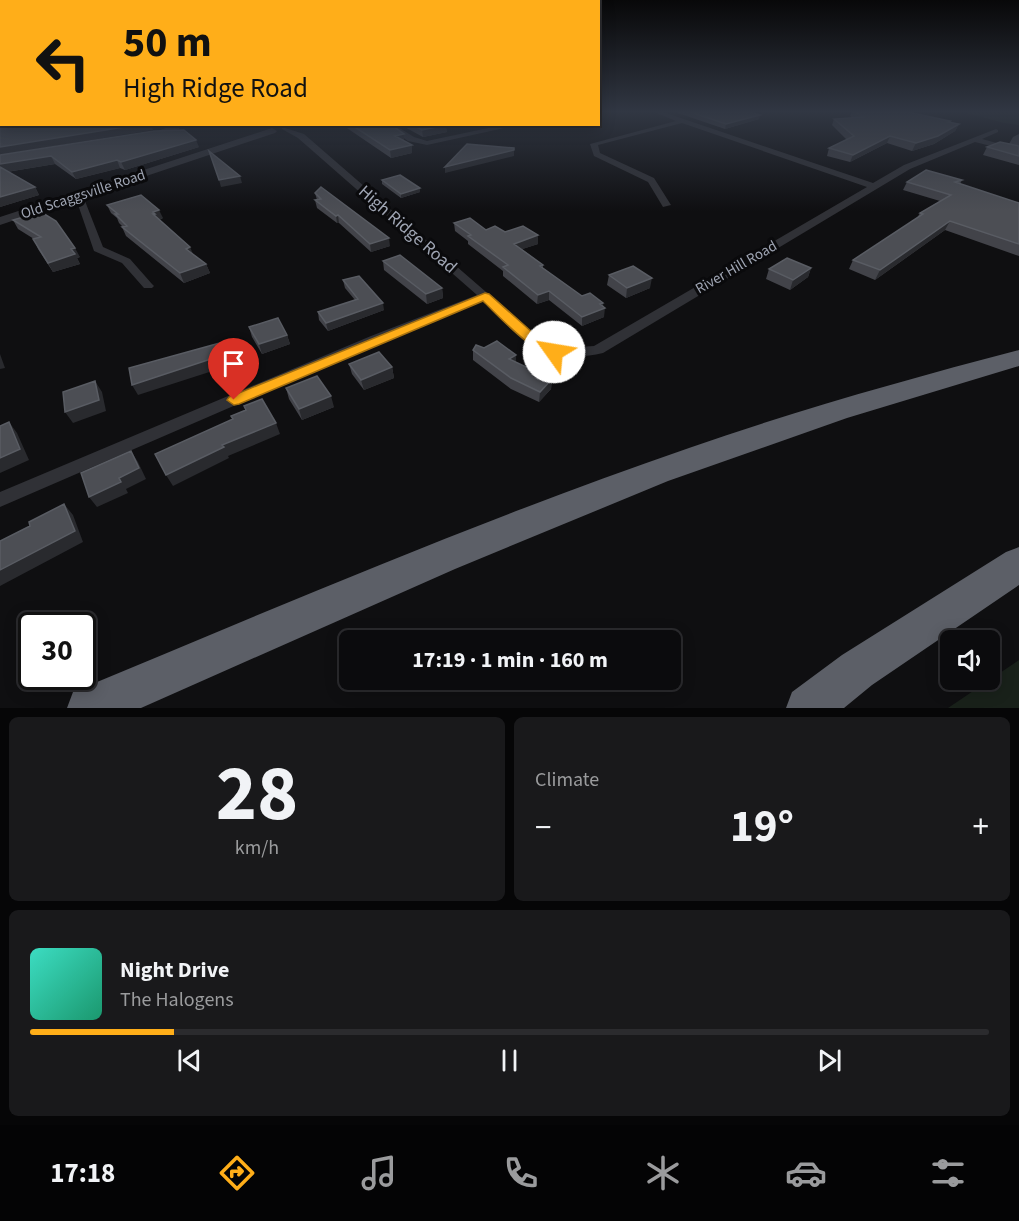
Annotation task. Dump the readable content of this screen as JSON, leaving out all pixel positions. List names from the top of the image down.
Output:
{
  "streets": {
    "street": ["Old Scaggsville Road", "High Ridge Road", "River Hill Road"]
  },
  "crossings": [
    ["High Ridge Road", "River Hill Road"]
  ],
  "page": {
    "turn": ["50 m", "High Ridge Road"],
    "limit": "30",
    "trip": "17:19 · 1 min · 160 m",
    "tile": [
      ["28", "km/h"],
      "Climate"
    ],
    "heat": ["−", "19°", "+"],
    "song": ["Night Drive", "The Halogens"],
    "tabs": "17:18"
  }
}
